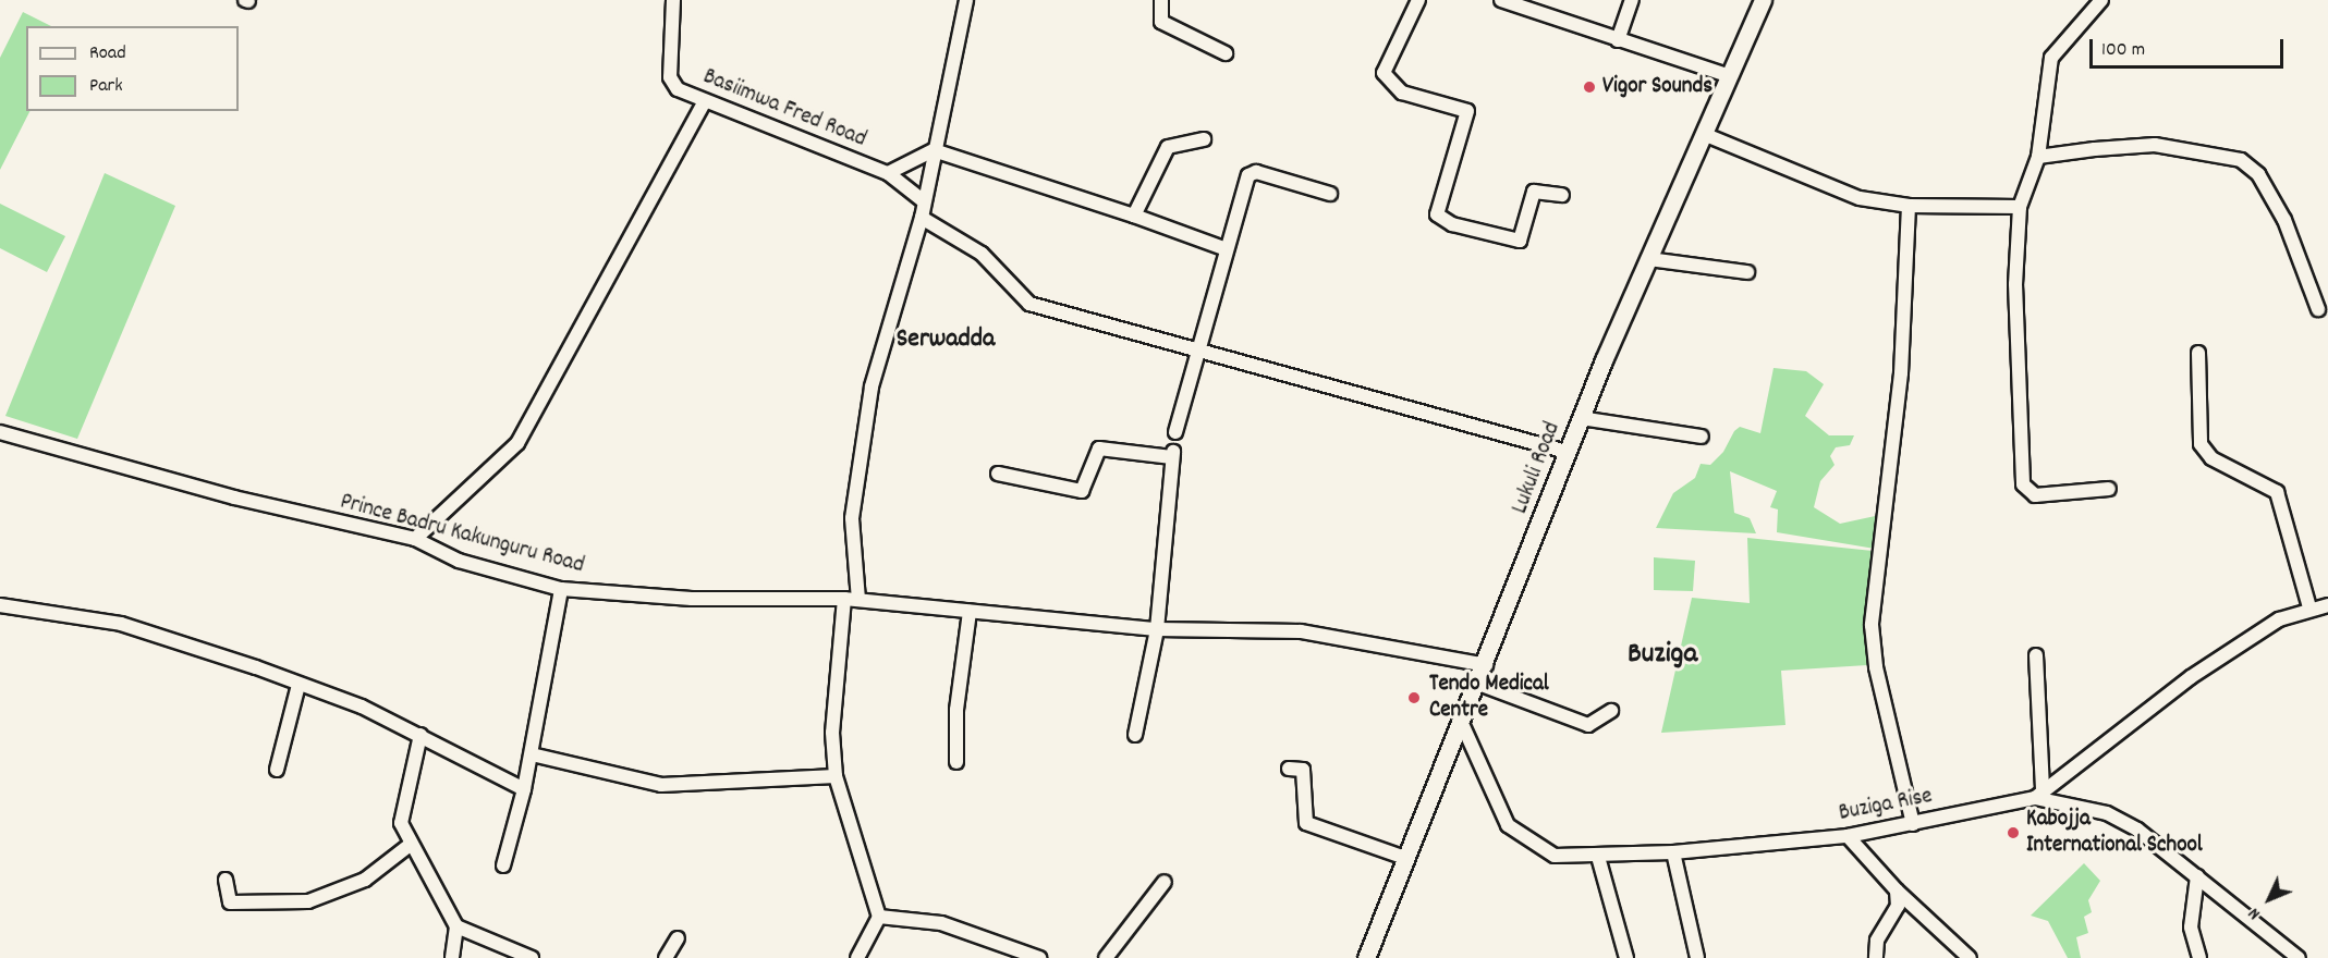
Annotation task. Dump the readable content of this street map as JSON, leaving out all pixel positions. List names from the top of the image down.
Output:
{
  "streets": {
    "street": [
      "Basiimwa Fred Road",
      "Lukuli Road",
      "Prince Badru Kakunguru Road",
      "Buziga Rise"
    ]
  },
  "crossings": [
    ["Lukuli Road", "Prince Badru Kakunguru Road"],
    ["Lukuli Road", "Buziga Rise"]
  ],
  "districts": ["Serwadda", "Buziga"],
  "places": ["Vigor Sounds", "Tendo Medical Centre", "Kabojja International School"],
  "legend": ["Road", "Park"],
  "scale_bar": "100 m",
  "north": "bottom left"
}
